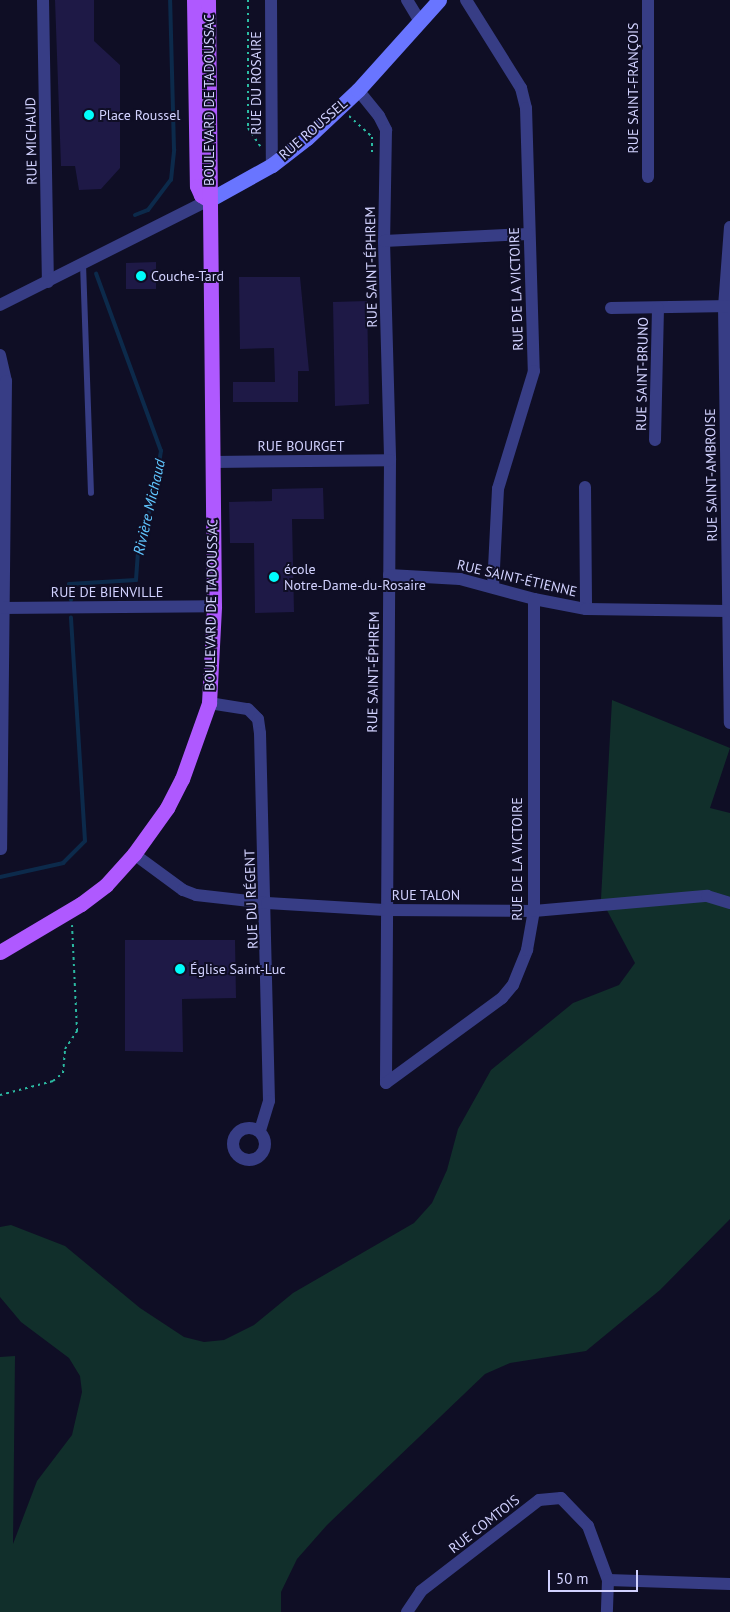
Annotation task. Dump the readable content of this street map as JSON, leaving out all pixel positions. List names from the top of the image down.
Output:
{
  "streets": {
    "main road": ["BOULEVARD DE TADOUSSAC"],
    "street": [
      "RUE DU ROSAIRE",
      "RUE SAINT-FRANÇOIS",
      "RUE ROUSSEL",
      "RUE MICHAUD",
      "RUE SAINT-ÉPHREM",
      "RUE DE LA VICTOIRE",
      "RUE SAINT-BRUNO",
      "RUE BOURGET",
      "RUE SAINT-AMBROISE",
      "RUE SAINT-ÉTIENNE",
      "RUE DE BIENVILLE",
      "RUE TALON",
      "RUE DU RÉGENT",
      "RUE COMTOIS"
    ]
  },
  "crossings": [
    ["RUE DU ROSAIRE", "RUE ROUSSEL"],
    ["BOULEVARD DE TADOUSSAC", "RUE ROUSSEL"],
    ["BOULEVARD DE TADOUSSAC", "RUE BOURGET"],
    ["BOULEVARD DE TADOUSSAC", "RUE DE BIENVILLE"],
    ["BOULEVARD DE TADOUSSAC", "RUE TALON"],
    ["BOULEVARD DE TADOUSSAC", "RUE DU RÉGENT"],
    ["RUE ROUSSEL", "RUE MICHAUD"],
    ["RUE ROUSSEL", "RUE SAINT-ÉPHREM"],
    ["RUE SAINT-ÉPHREM", "RUE DE LA VICTOIRE"],
    ["RUE SAINT-ÉPHREM", "RUE BOURGET"],
    ["RUE SAINT-ÉPHREM", "RUE SAINT-ÉTIENNE"],
    ["RUE SAINT-ÉPHREM", "RUE TALON"],
    ["RUE DE LA VICTOIRE", "RUE SAINT-ÉTIENNE"],
    ["RUE DE LA VICTOIRE", "RUE TALON"],
    ["RUE SAINT-AMBROISE", "RUE SAINT-ÉTIENNE"],
    ["RUE TALON", "RUE DU RÉGENT"]
  ],
  "water": ["Rivière Michaud"],
  "places": [
    "Place Roussel",
    "Couche-Tard",
    "école Notre-Dame-du-Rosaire",
    "Église Saint-Luc"
  ],
  "scale_bar": "50 m"
}
